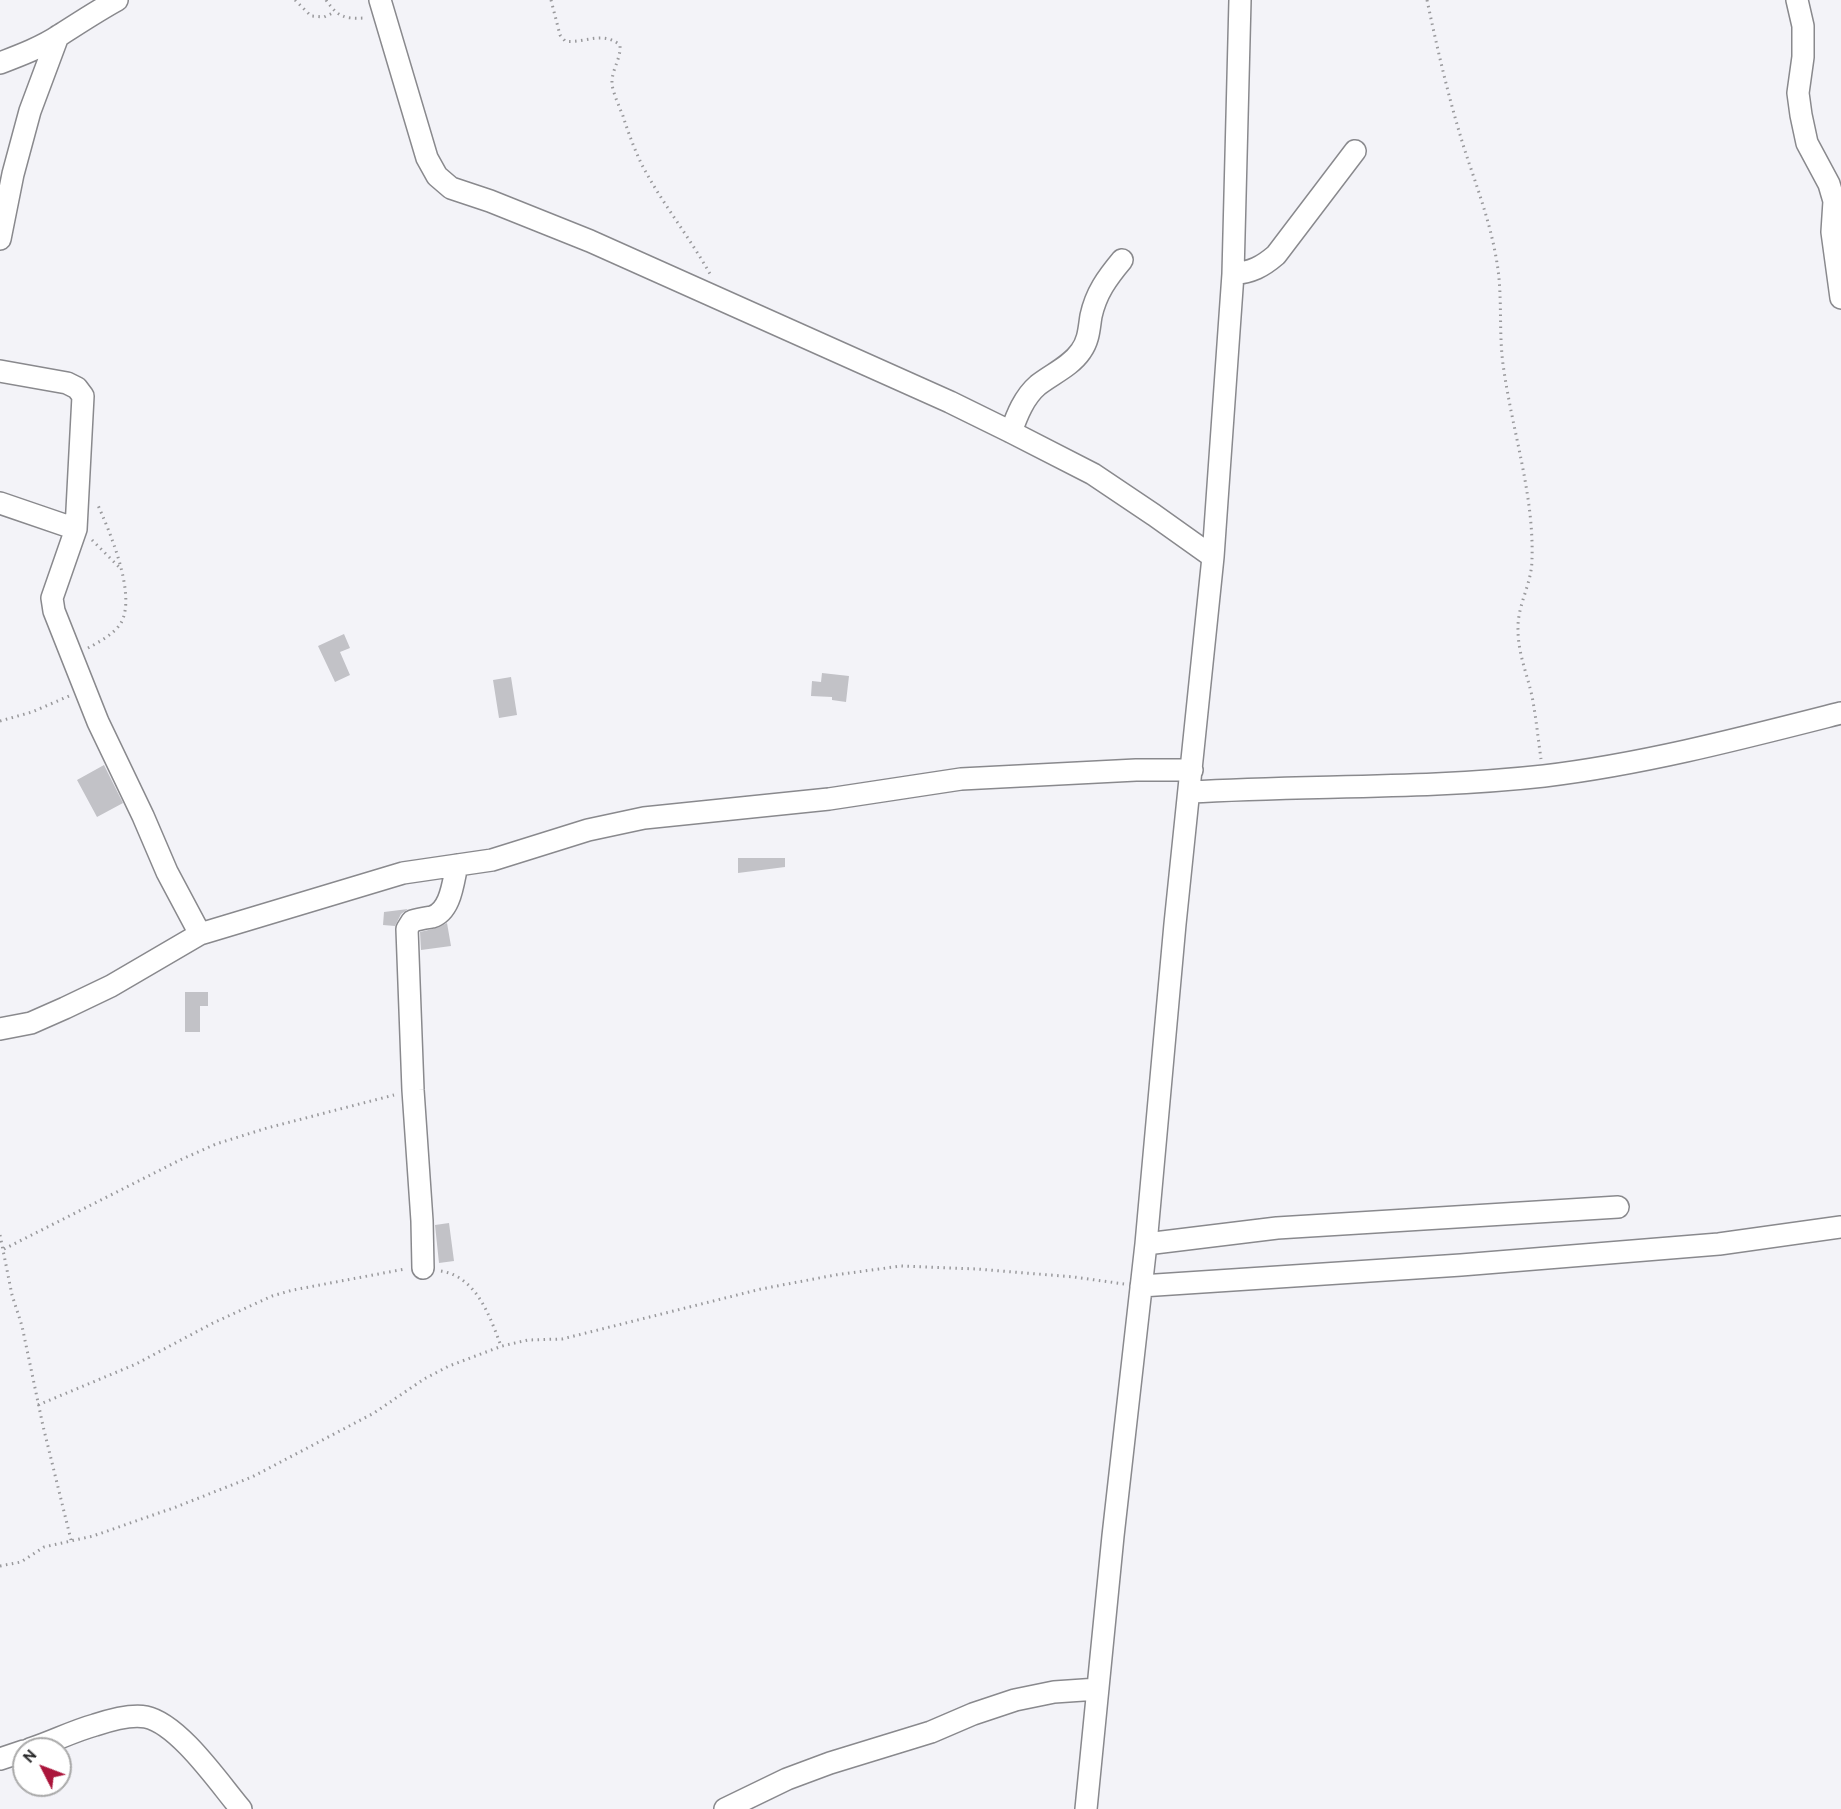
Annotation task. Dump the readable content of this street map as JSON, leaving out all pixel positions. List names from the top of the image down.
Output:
{
  "north": "top left"
}
